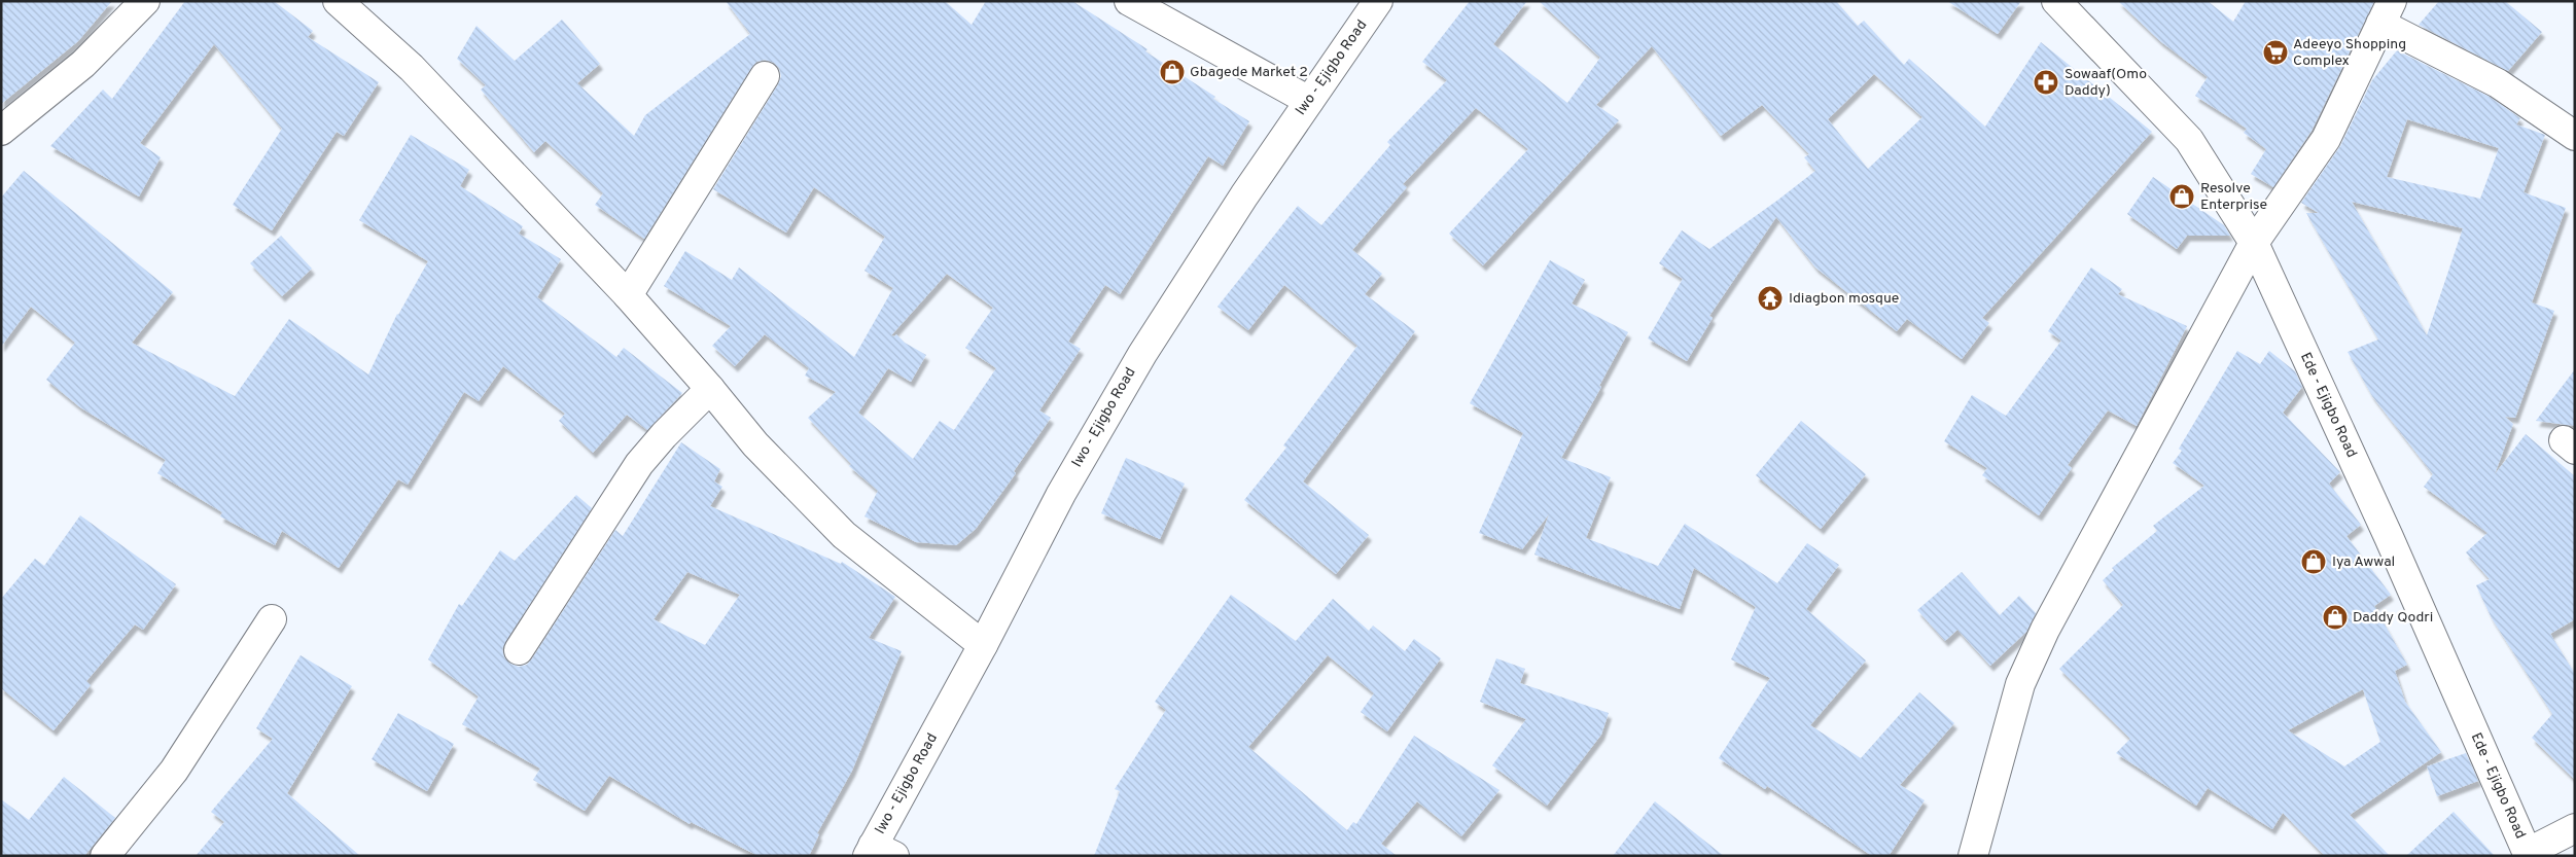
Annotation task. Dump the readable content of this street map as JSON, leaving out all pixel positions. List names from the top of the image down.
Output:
{
  "streets": {
    "street": ["Iwo - Ejigbo Road", "Ede - Ejigbo Road"]
  },
  "places": {
    "supermarket": ["Adeeyo Shopping Complex"],
    "shop": [
      "Gbagede Market 2",
      "Resolve Enterprise",
      "Iya Awwal",
      "Daddy Qodri"
    ],
    "pharmacy": ["Sowaaf(Omo Daddy)"],
    "temple": ["Idiagbon mosque"]
  }
}
